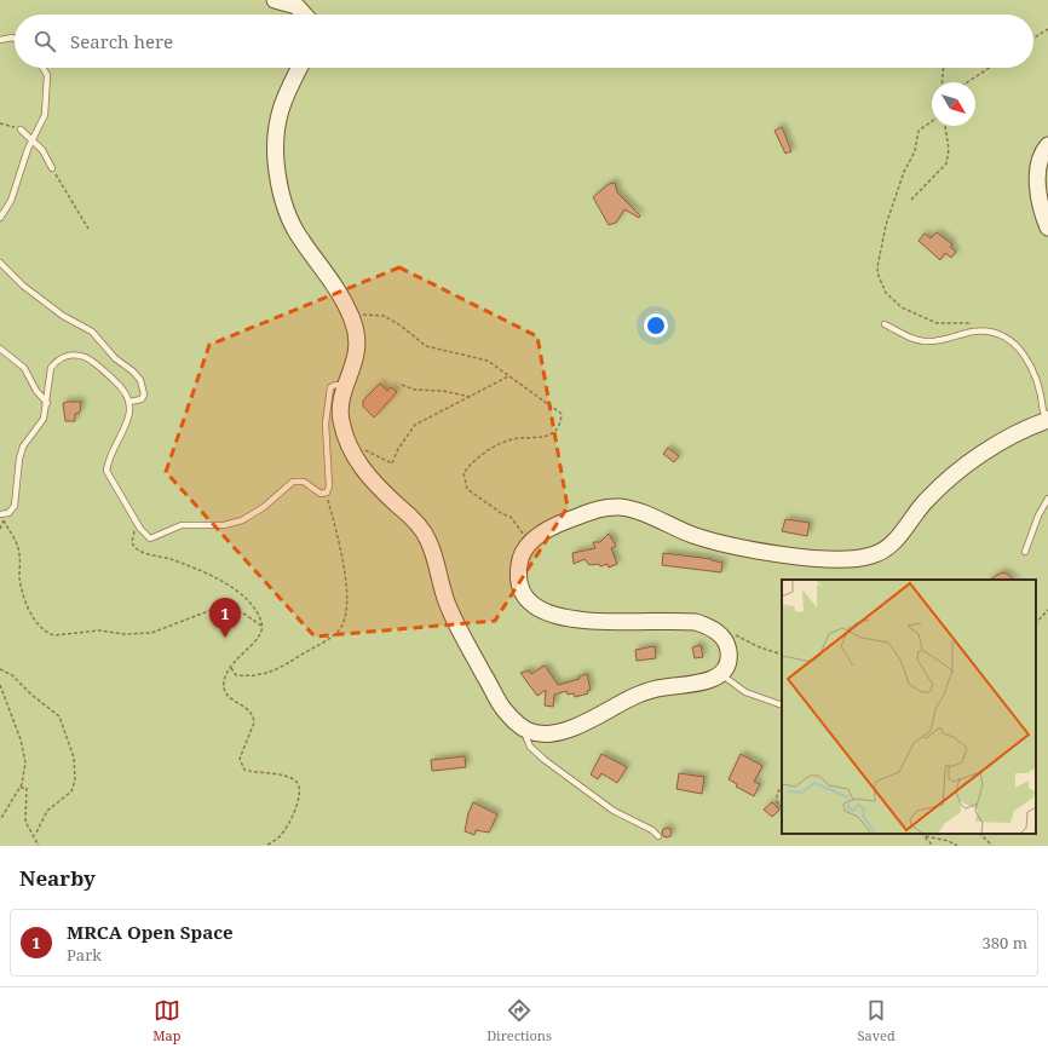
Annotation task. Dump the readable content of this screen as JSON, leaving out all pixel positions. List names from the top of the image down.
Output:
{
  "north": "bottom right",
  "page": {
    "search": "Search here",
    "pins": "1",
    "heading": "Nearby",
    "list": [
      {
        "mark": "1",
        "name": "MRCA Open Space",
        "note": "Park",
        "value": "380 m"
      }
    ],
    "nav": ["Map", "Directions", "Saved"]
  }
}
